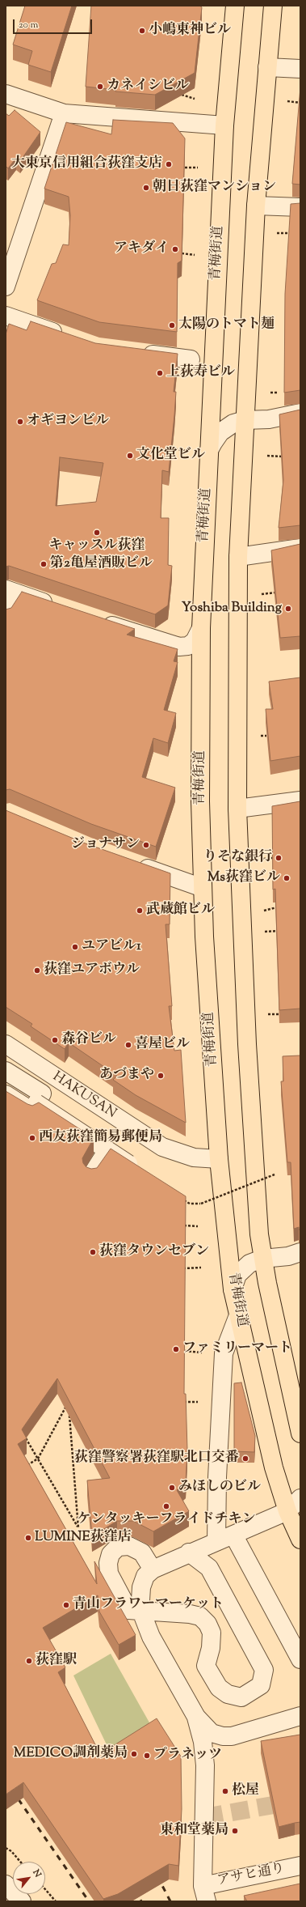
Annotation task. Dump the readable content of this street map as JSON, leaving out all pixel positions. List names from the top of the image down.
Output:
{
  "streets": {
    "main road": ["青梅街道"],
    "street": ["HAKUSAN", "アサヒ通り"]
  },
  "crossings": [
    ["青梅街道", "HAKUSAN"]
  ],
  "places": [
    "小嶋東神ビル",
    "カネイシビル",
    "大東京信用組合荻窪支店",
    "朝日荻窪マンション",
    "アキダイ",
    "太陽のトマト麺",
    "上荻寿ビル",
    "オギヨンビル",
    "文化堂ビル",
    "キャッスル荻窪",
    "第2亀屋酒販ビル",
    "Yoshiba Building",
    "ジョナサン",
    "りそな銀行",
    "Ms荻窪ビル",
    "武蔵館ビル",
    "ユアビル1",
    "荻窪ユアボウル",
    "森谷ビル",
    "喜屋ビル",
    "あづまや",
    "西友荻窪簡易郵便局",
    "荻窪タウンセブン",
    "ファミリーマート",
    "荻窪警察署荻窪駅北口交番",
    "みほしのビル",
    "ケンタッキーフライドチキン",
    "LUMINE荻窪店",
    "青山フラワーマーケット",
    "荻窪駅",
    "MEDICO調剤薬局",
    "プラネッツ",
    "松屋",
    "東和堂薬局"
  ],
  "scale_bar": "20 m",
  "north": "top right"
}
